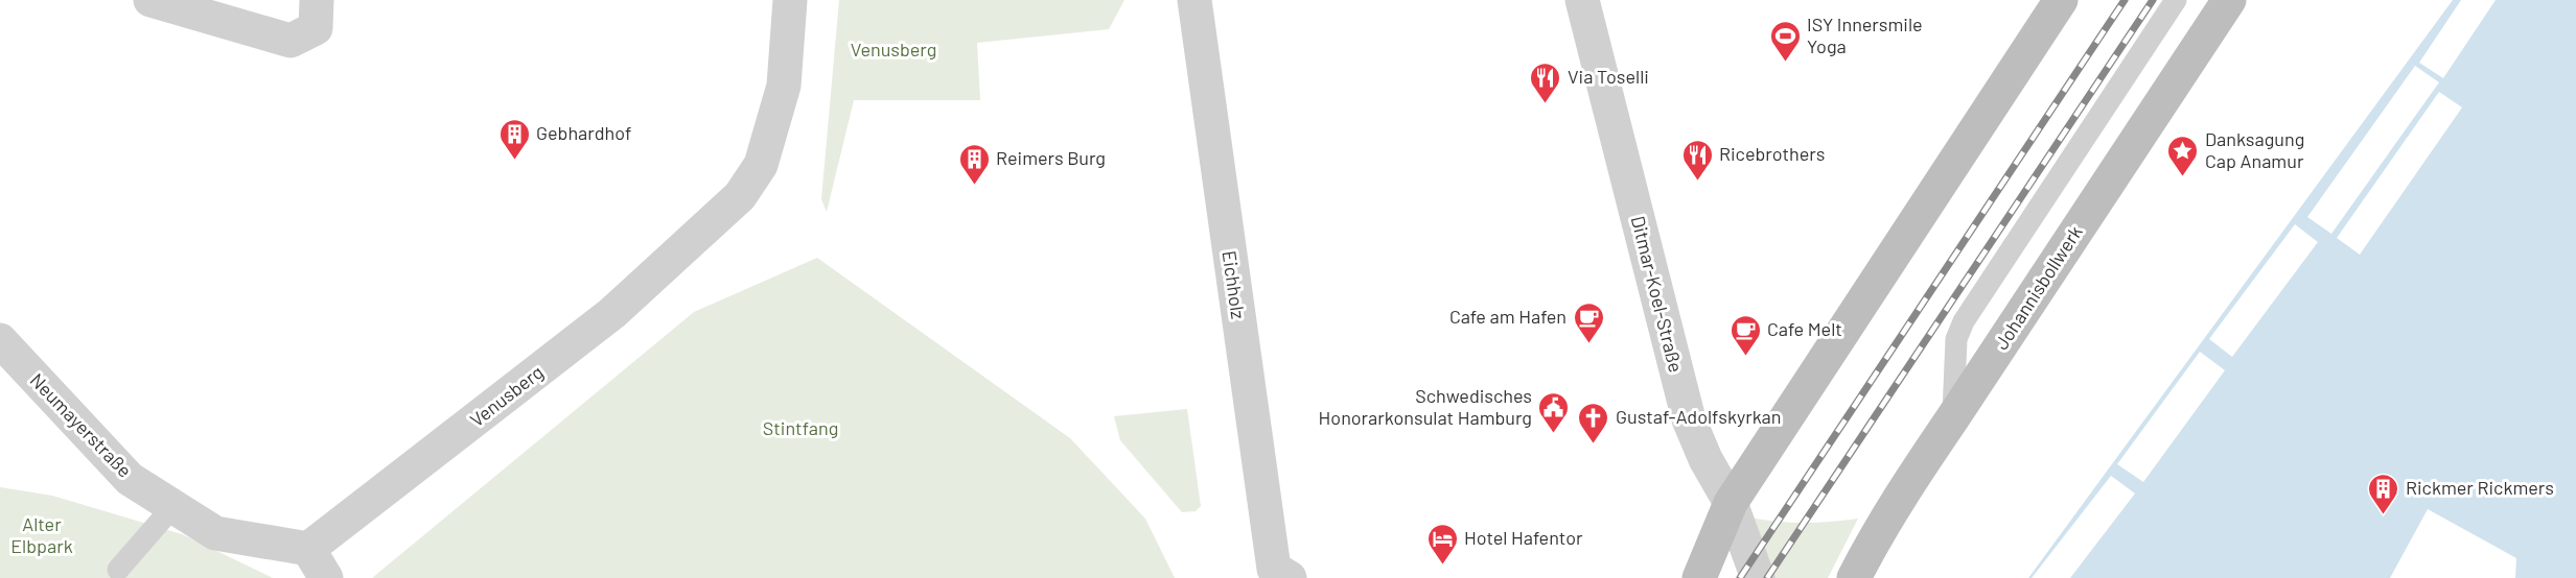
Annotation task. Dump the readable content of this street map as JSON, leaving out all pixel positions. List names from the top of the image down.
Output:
{
  "streets": {
    "main road": ["Johannisbollwerk"],
    "street": [
      "Eichholz",
      "Ditmar-Koel-Straße",
      "Venusberg",
      "Neumayerstraße"
    ]
  },
  "crossings": [
    ["Venusberg", "Neumayerstraße"]
  ],
  "parks": ["Venusberg", "Stintfang", "Alter Elbpark"],
  "places": {
    "sports": ["ISY Innersmile Yoga"],
    "restaurant": ["Via Toselli", "Ricebrothers"],
    "building": ["Gebhardhof", "Reimers Burg", "Rickmer Rickmers"],
    "place": ["Danksagung Cap Anamur"],
    "cafe": ["Cafe am Hafen", "Cafe Melt"],
    "public building": ["Schwedisches Honorarkonsulat Hamburg"],
    "church": ["Gustaf-Adolfskyrkan"],
    "hotel": ["Hotel Hafentor"]
  }
}
